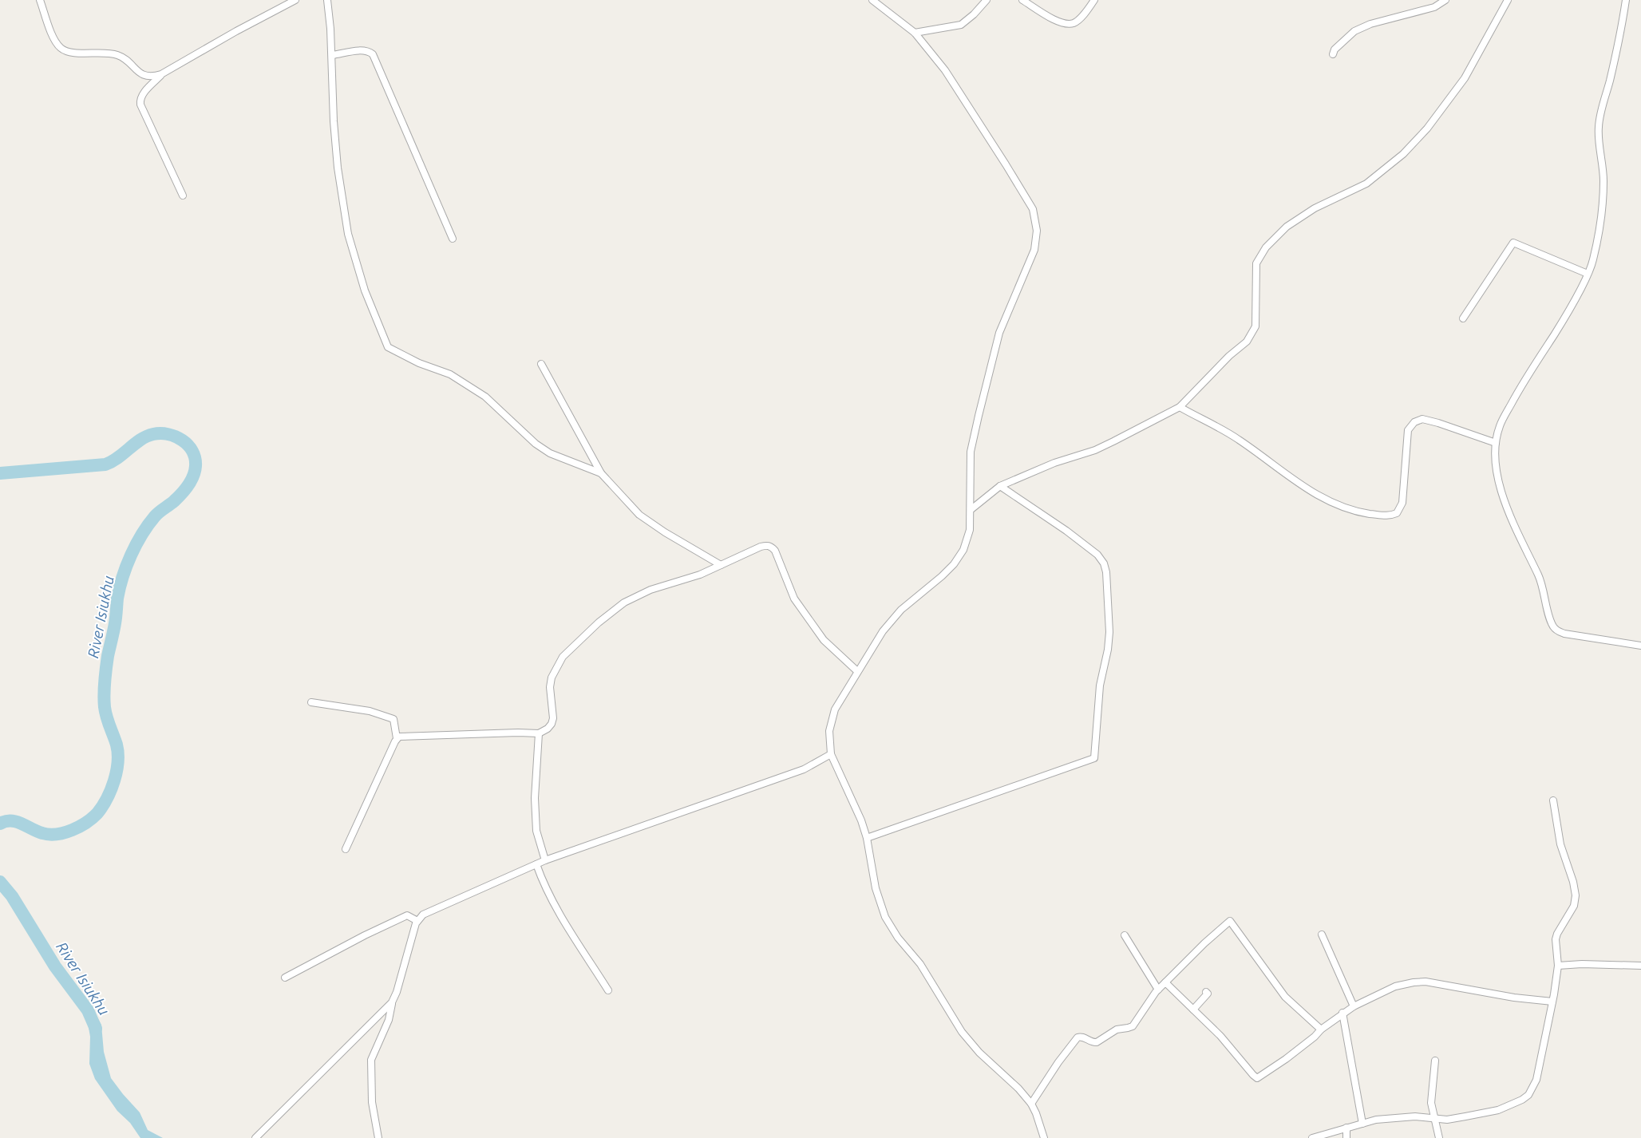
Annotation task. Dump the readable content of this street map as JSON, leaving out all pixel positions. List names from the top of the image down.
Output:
{
  "water": ["River Isiukhu"]
}
